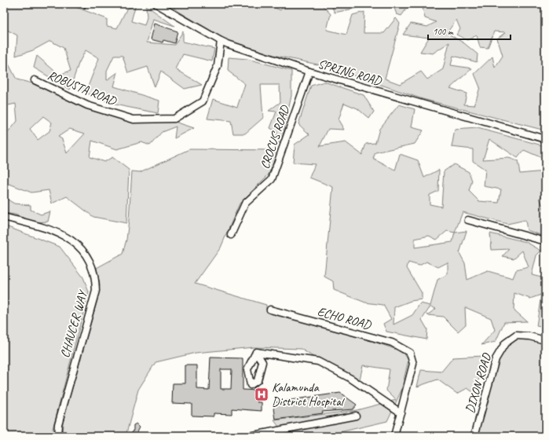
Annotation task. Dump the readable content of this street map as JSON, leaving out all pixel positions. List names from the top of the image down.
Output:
{
  "streets": {
    "street": [
      "SPRING ROAD",
      "ROBUSTA ROAD",
      "CROCUS ROAD",
      "ECHO ROAD",
      "CHAUCER WAY",
      "DIXON ROAD"
    ]
  },
  "crossings": [
    ["SPRING ROAD", "ROBUSTA ROAD"],
    ["SPRING ROAD", "CROCUS ROAD"]
  ],
  "places": {
    "hospital": ["Kalamunda District Hospital"]
  },
  "scale_bar": "100 m"
}
